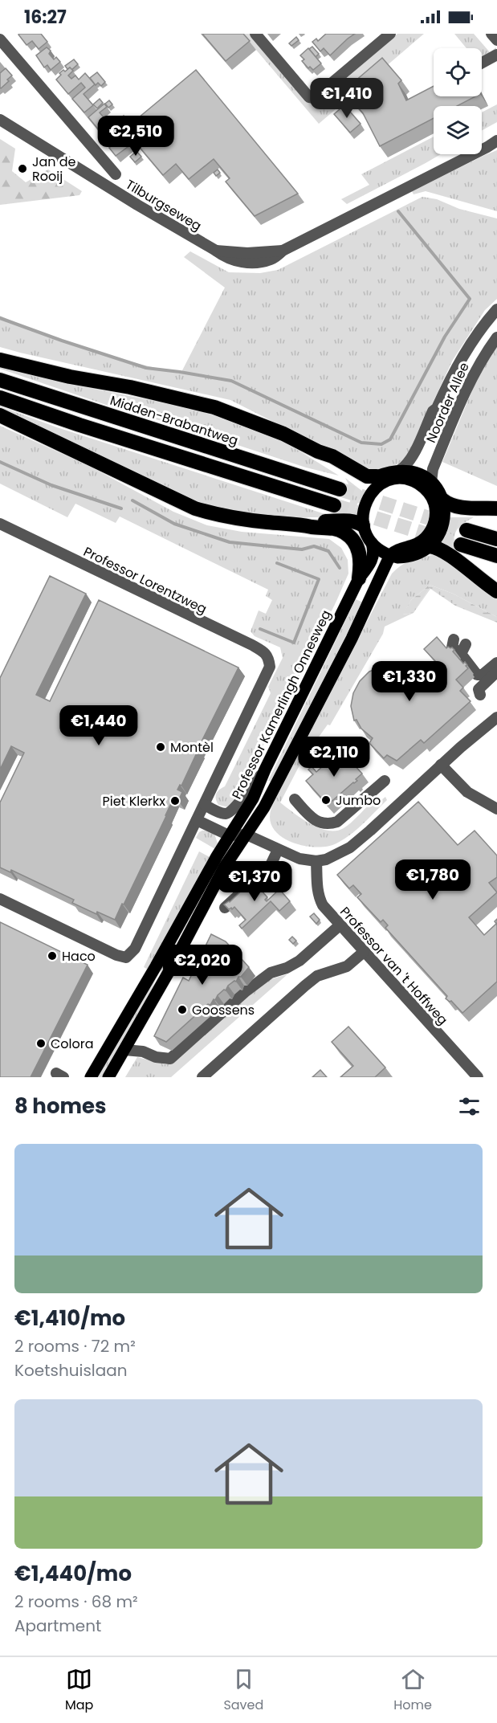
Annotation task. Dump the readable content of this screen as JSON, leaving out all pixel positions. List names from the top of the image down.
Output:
{
  "streets": {
    "highway": ["Midden-Brabantweg"],
    "main road": ["Professor Kamerlingh Onnesweg"],
    "street": [
      "Tilburgseweg",
      "Noorder Allee",
      "Professor Lorentzweg",
      "Professor van 't Hoffweg"
    ]
  },
  "crossings": [
    ["Noorder Allee", "Professor Kamerlingh Onnesweg"]
  ],
  "places": [
    "Jan de Rooij",
    "Montèl",
    "Jumbo",
    "Piet Klerkx",
    "Haco",
    "Goossens",
    "Colora"
  ],
  "page": {
    "status": "16:27",
    "price": [
      "€1,410",
      "€2,510",
      "€1,330",
      "€1,440",
      "€2,110",
      "€1,780",
      "€1,370",
      "€2,020"
    ],
    "heading": "8 homes",
    "list": [
      {
        "name": "€1,410/mo",
        "note": "2 rooms · 72 m² · Koetshuislaan"
      },
      {
        "name": "€1,440/mo",
        "note": "2 rooms · 68 m² · Apartment"
      }
    ],
    "tabs": ["Map", "Saved", "Home"]
  }
}
